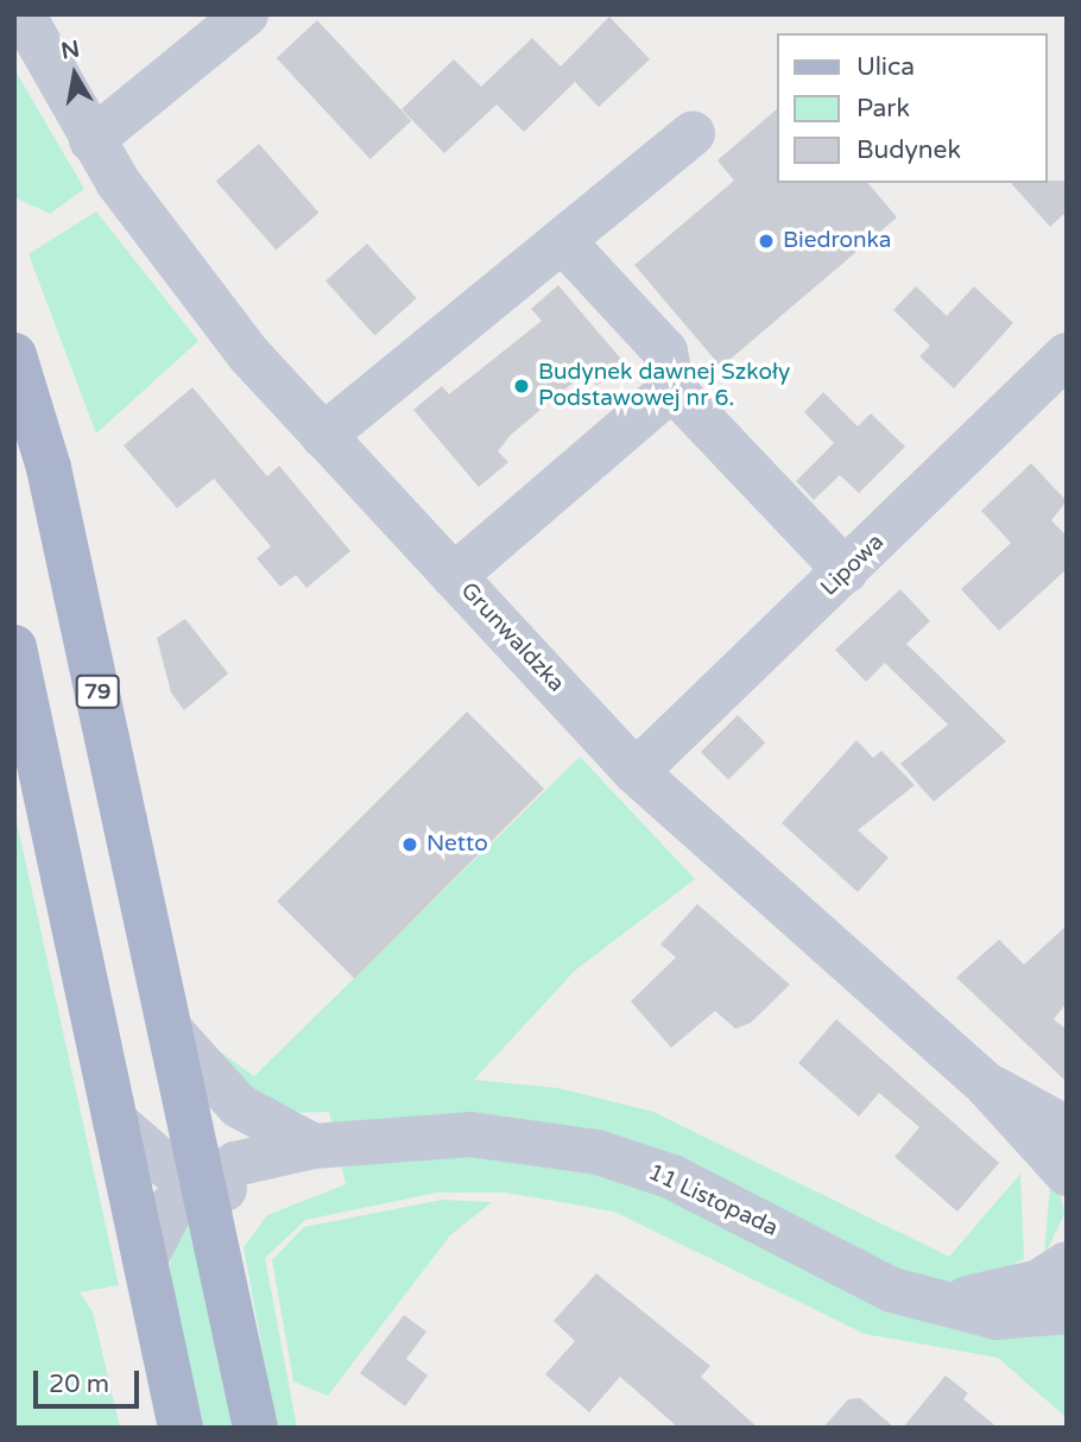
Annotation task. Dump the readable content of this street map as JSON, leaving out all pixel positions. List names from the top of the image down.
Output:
{
  "streets": {
    "main road": ["79"],
    "street": ["Lipowa", "Grunwaldzka", "11 Listopada"]
  },
  "crossings": [
    ["Lipowa", "Grunwaldzka"],
    ["79", "11 Listopada"]
  ],
  "places": ["Biedronka", "Budynek dawnej Szkoły Podstawowej nr 6.", "Netto"],
  "legend": ["Ulica", "Park", "Budynek"],
  "scale_bar": "20 m",
  "north": "top"
}
